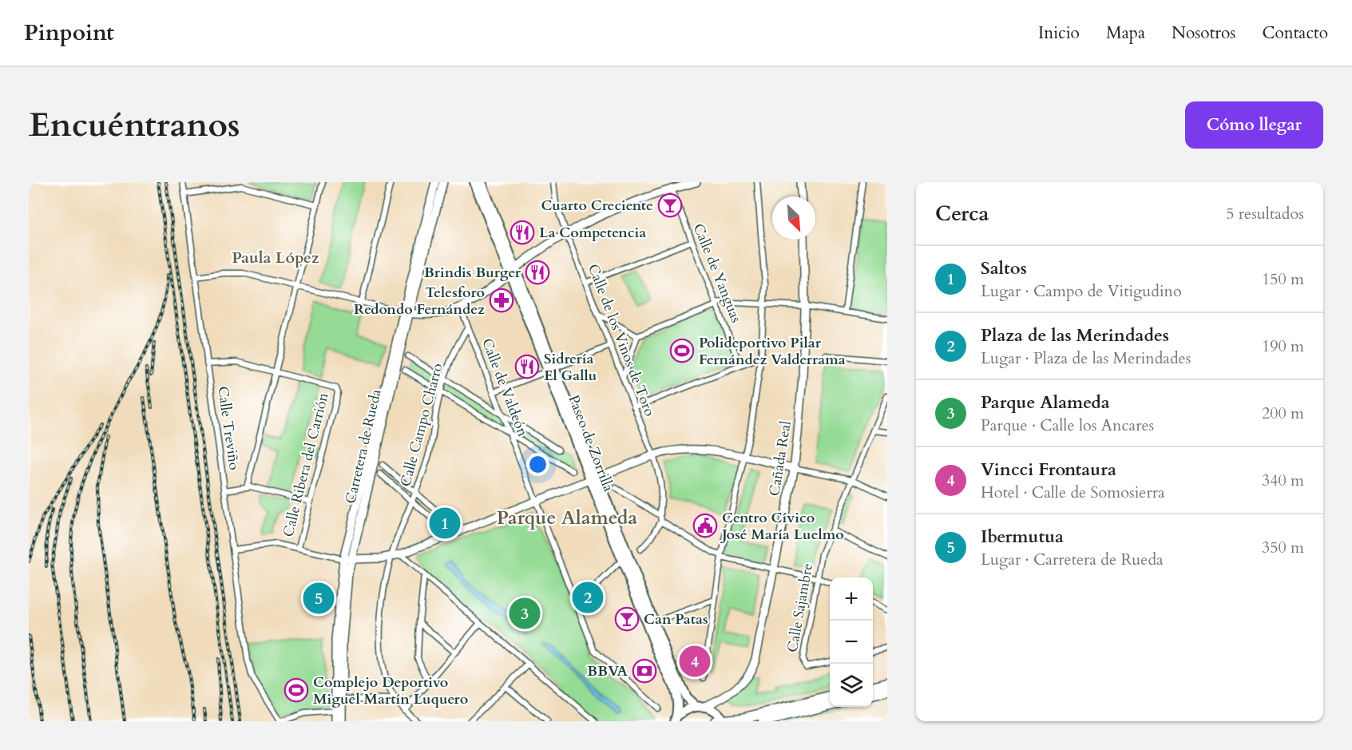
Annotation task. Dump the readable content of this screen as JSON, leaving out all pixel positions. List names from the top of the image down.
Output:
{
  "streets": {
    "main road": ["Paseo de Zorrilla"],
    "street": [
      "Calle de Yanguas",
      "Calle de los Vinos de Toro",
      "Calle de Valdeón",
      "Calle Campo Charro",
      "Calle Treviño",
      "Carretera de Rueda",
      "Cañada Real",
      "Calle Ribera del Carrión",
      "Calle Sajambre"
    ]
  },
  "crossings": [
    ["Calle de Valdeón", "Calle Campo Charro"]
  ],
  "districts": ["Paula López", "Parque Alameda"],
  "places": {
    "bar": ["Cuarto Creciente", "Can Patas"],
    "restaurant": ["La Competencia", "Brindis Burger", "Sidrería El Gallu"],
    "pharmacy": ["Telesforo Redondo Fernández"],
    "sports": ["Polideportivo Pilar Fernández Valderrama", "Complejo Deportivo Miguel Martín Luquero"],
    "public building": ["Centro Cívico José María Luelmo"],
    "bank": ["BBVA"]
  },
  "north": "bottom right",
  "page": {
    "header": "Pinpoint",
    "nav": [
      "Inicio",
      "Mapa",
      "Nosotros",
      "Contacto"
    ],
    "buttons": "Cómo llegar",
    "title": "Encuéntranos",
    "heading": ["Cerca", "5 resultados"],
    "list": [
      {
        "mark": "1",
        "name": "Saltos",
        "note": "Lugar · Campo de Vitigudino",
        "value": "150 m"
      },
      {
        "mark": "2",
        "name": "Plaza de las Merindades",
        "note": "Lugar · Plaza de las Merindades",
        "value": "190 m"
      },
      {
        "mark": "3",
        "name": "Parque Alameda",
        "note": "Parque · Calle los Ancares",
        "value": "200 m"
      },
      {
        "mark": "4",
        "name": "Vincci Frontaura",
        "note": "Hotel · Calle de Somosierra",
        "value": "340 m"
      },
      {
        "mark": "5",
        "name": "Ibermutua",
        "note": "Lugar · Carretera de Rueda",
        "value": "350 m"
      }
    ],
    "pins": [
      "1",
      "2",
      "5",
      "3",
      "4"
    ],
    "map_buttons": ["+", "−"]
  }
}
